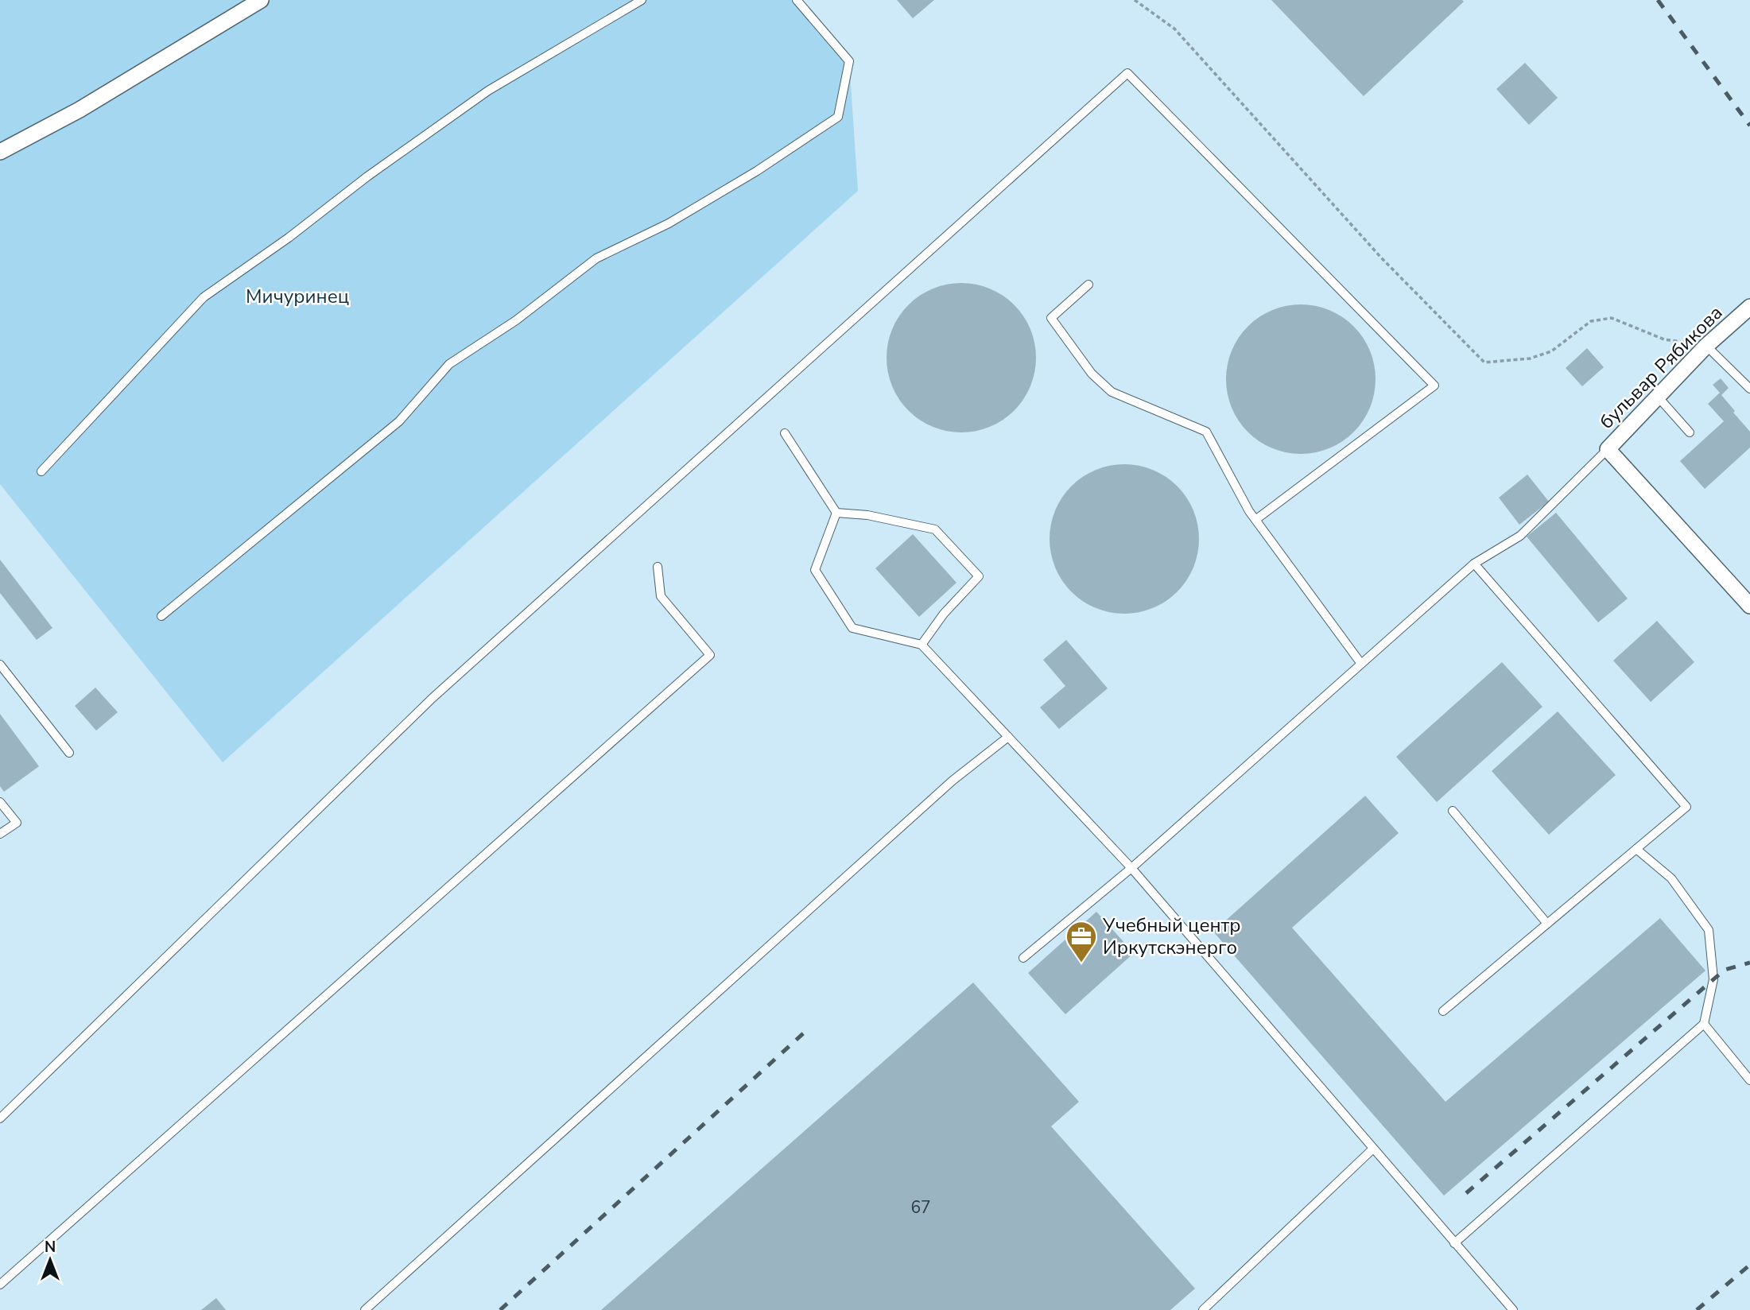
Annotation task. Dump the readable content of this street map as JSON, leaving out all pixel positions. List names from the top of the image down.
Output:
{
  "streets": {
    "street": ["бульвар Рябикова"]
  },
  "parks": ["Мичуринец"],
  "places": {
    "office": ["Учебный центр Иркутскэнерго"]
  },
  "house_numbers": ["67"],
  "north": "top"
}
